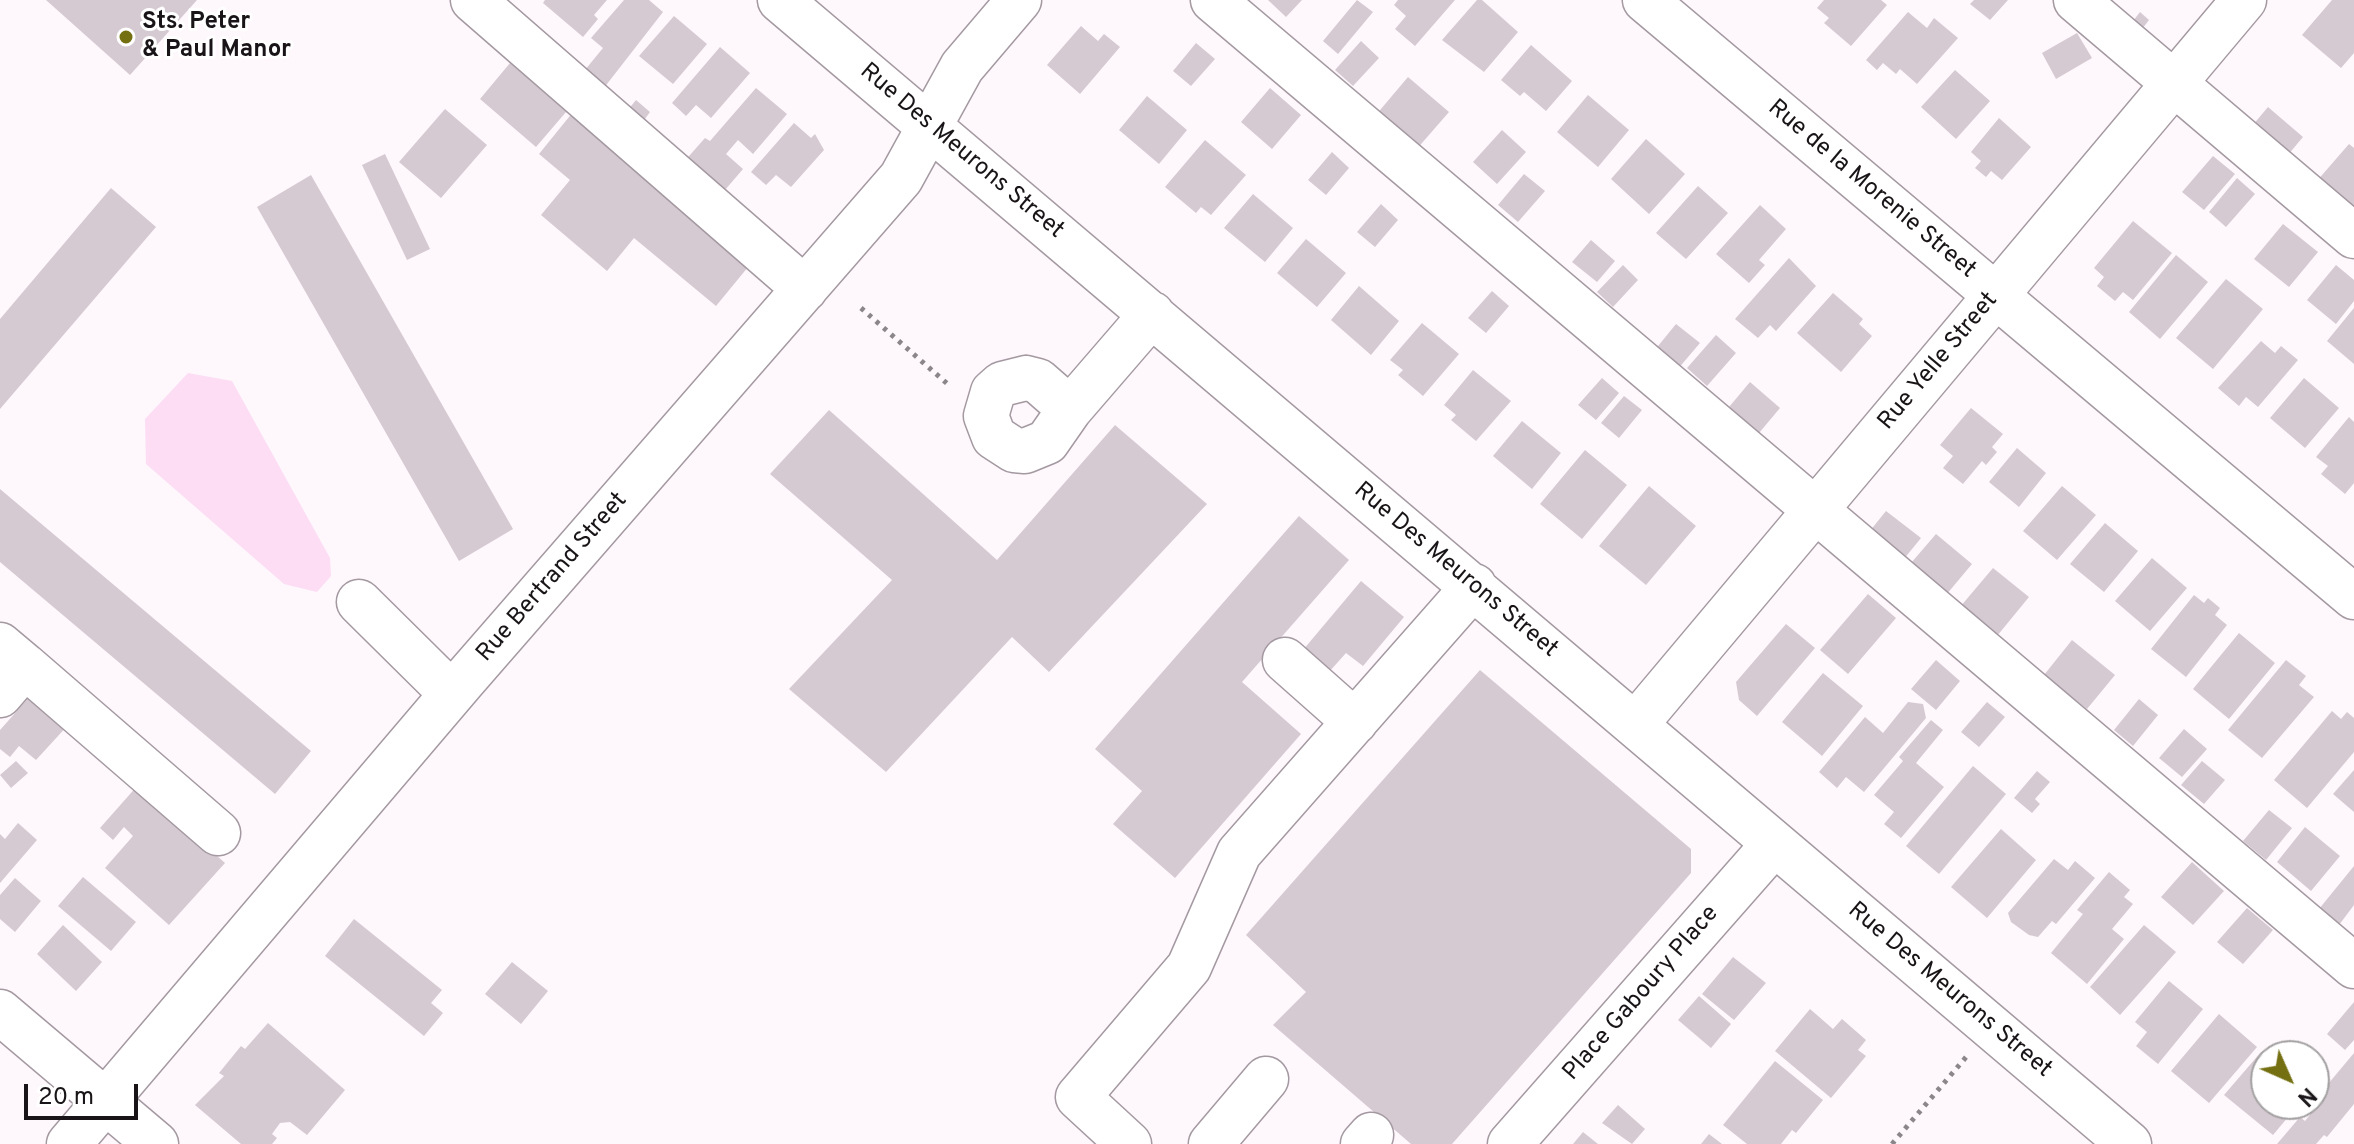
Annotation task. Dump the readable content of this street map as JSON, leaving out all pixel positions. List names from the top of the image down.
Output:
{
  "streets": {
    "street": [
      "Rue Des Meurons Street",
      "Rue de la Morenie Street",
      "Rue Yelle Street",
      "Rue Bertrand Street",
      "Place Gaboury Place"
    ]
  },
  "crossings": [
    ["Rue Des Meurons Street", "Rue Yelle Street"],
    ["Rue Des Meurons Street", "Rue Bertrand Street"],
    ["Rue Des Meurons Street", "Place Gaboury Place"],
    ["Rue de la Morenie Street", "Rue Yelle Street"]
  ],
  "places": ["Sts. Peter & Paul Manor"],
  "scale_bar": "20 m",
  "north": "bottom right"
}
